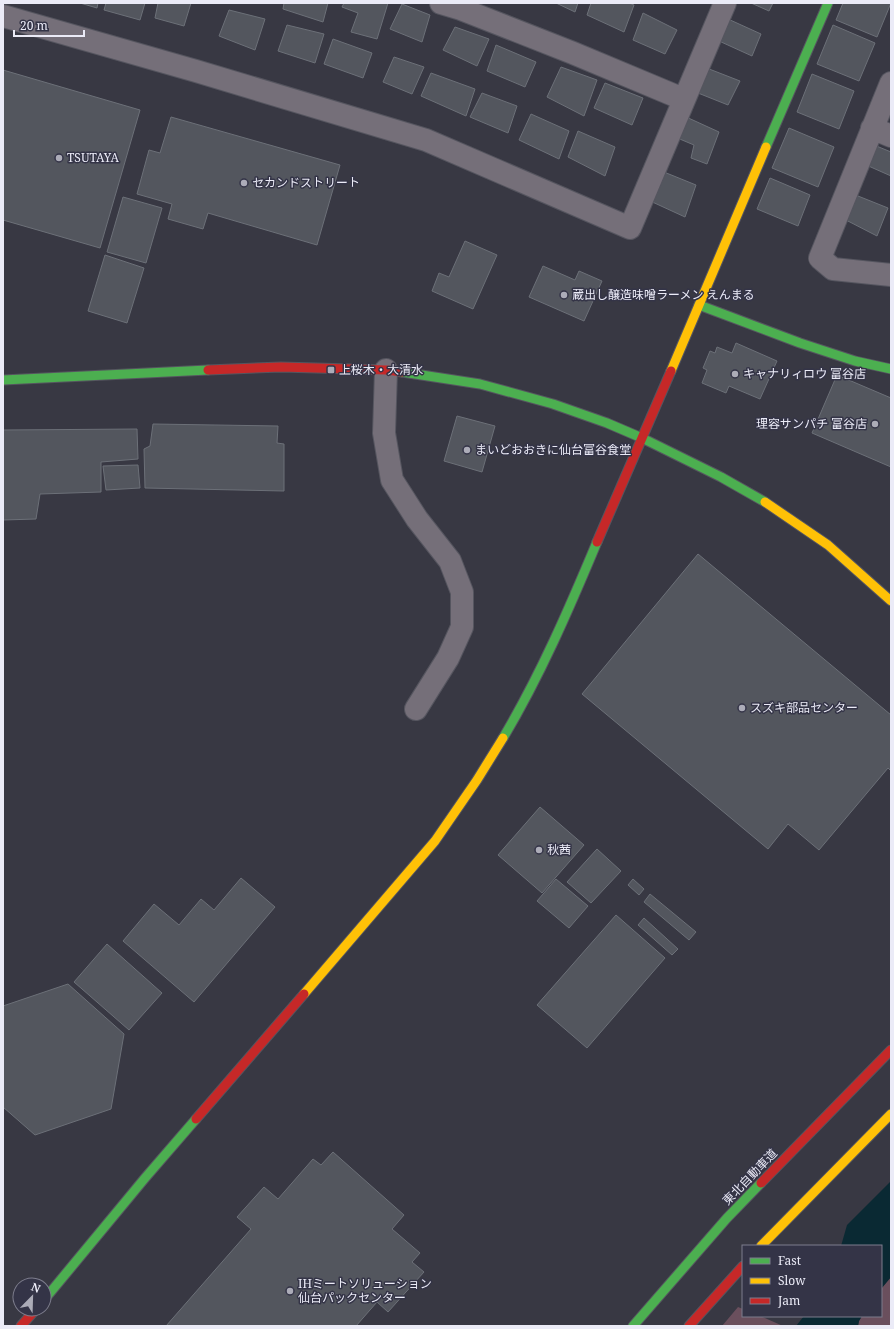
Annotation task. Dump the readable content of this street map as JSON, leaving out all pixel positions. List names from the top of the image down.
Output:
{
  "streets": {
    "main road": ["東北自動車道"]
  },
  "places": {
    "other": [
      "TSUTAYA",
      "セカンドストリート",
      "蔵出し醸造味噌ラーメン えんまる",
      "キャナリィロウ 富谷店",
      "理容サンパチ 富谷店",
      "まいどおおきに仙台富谷食堂",
      "スズキ部品センター",
      "秋茜",
      "IHミートソリューション 仙台パックセンター"
    ],
    "transit": ["上桜木・大清水"]
  },
  "legend": ["Fast", "Slow", "Jam"],
  "scale_bar": "20 m",
  "north": "top right"
}
